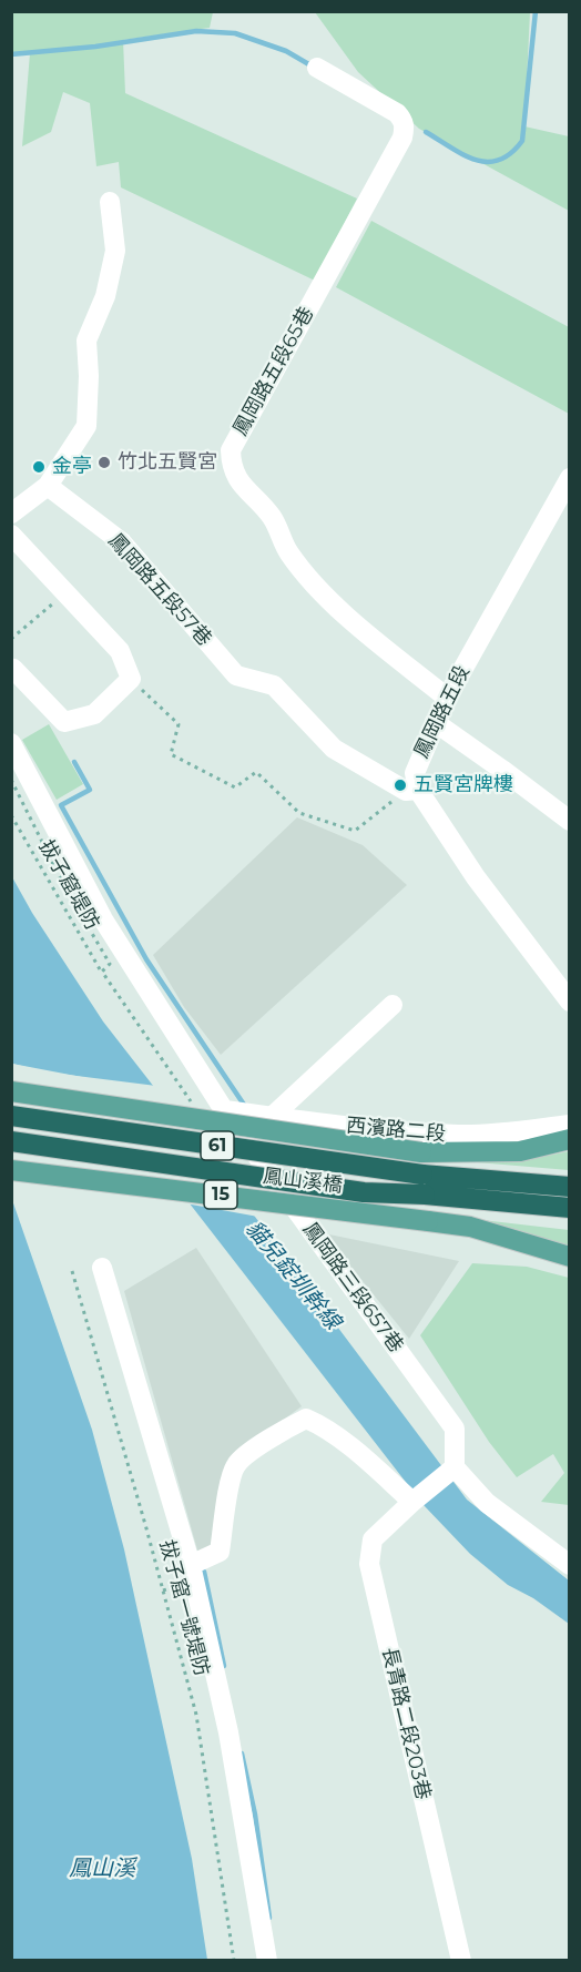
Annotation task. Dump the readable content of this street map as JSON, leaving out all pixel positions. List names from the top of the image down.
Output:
{
  "streets": {
    "highway": ["61", "鳳山溪橋"],
    "main road": ["西濱路二段", "15"],
    "street": [
      "鳳岡路五段65巷",
      "鳳岡路五段57巷",
      "鳳岡路五段",
      "鳳岡路三段657巷",
      "長青路二段203巷"
    ],
    "path": ["拔子窟堤防", "拔子窟一號堤防"]
  },
  "crossings": [
    ["鳳岡路五段65巷", "鳳岡路五段"],
    ["鳳岡路五段57巷", "鳳岡路五段"],
    ["西濱路二段", "鳳岡路三段657巷"],
    ["61", "鳳山溪橋"],
    ["鳳岡路三段657巷", "長青路二段203巷"]
  ],
  "water": ["貓兒錠圳幹線", "鳳山溪"],
  "places": ["竹北五賢宮", "金亭", "五賢宮牌樓"]
}
